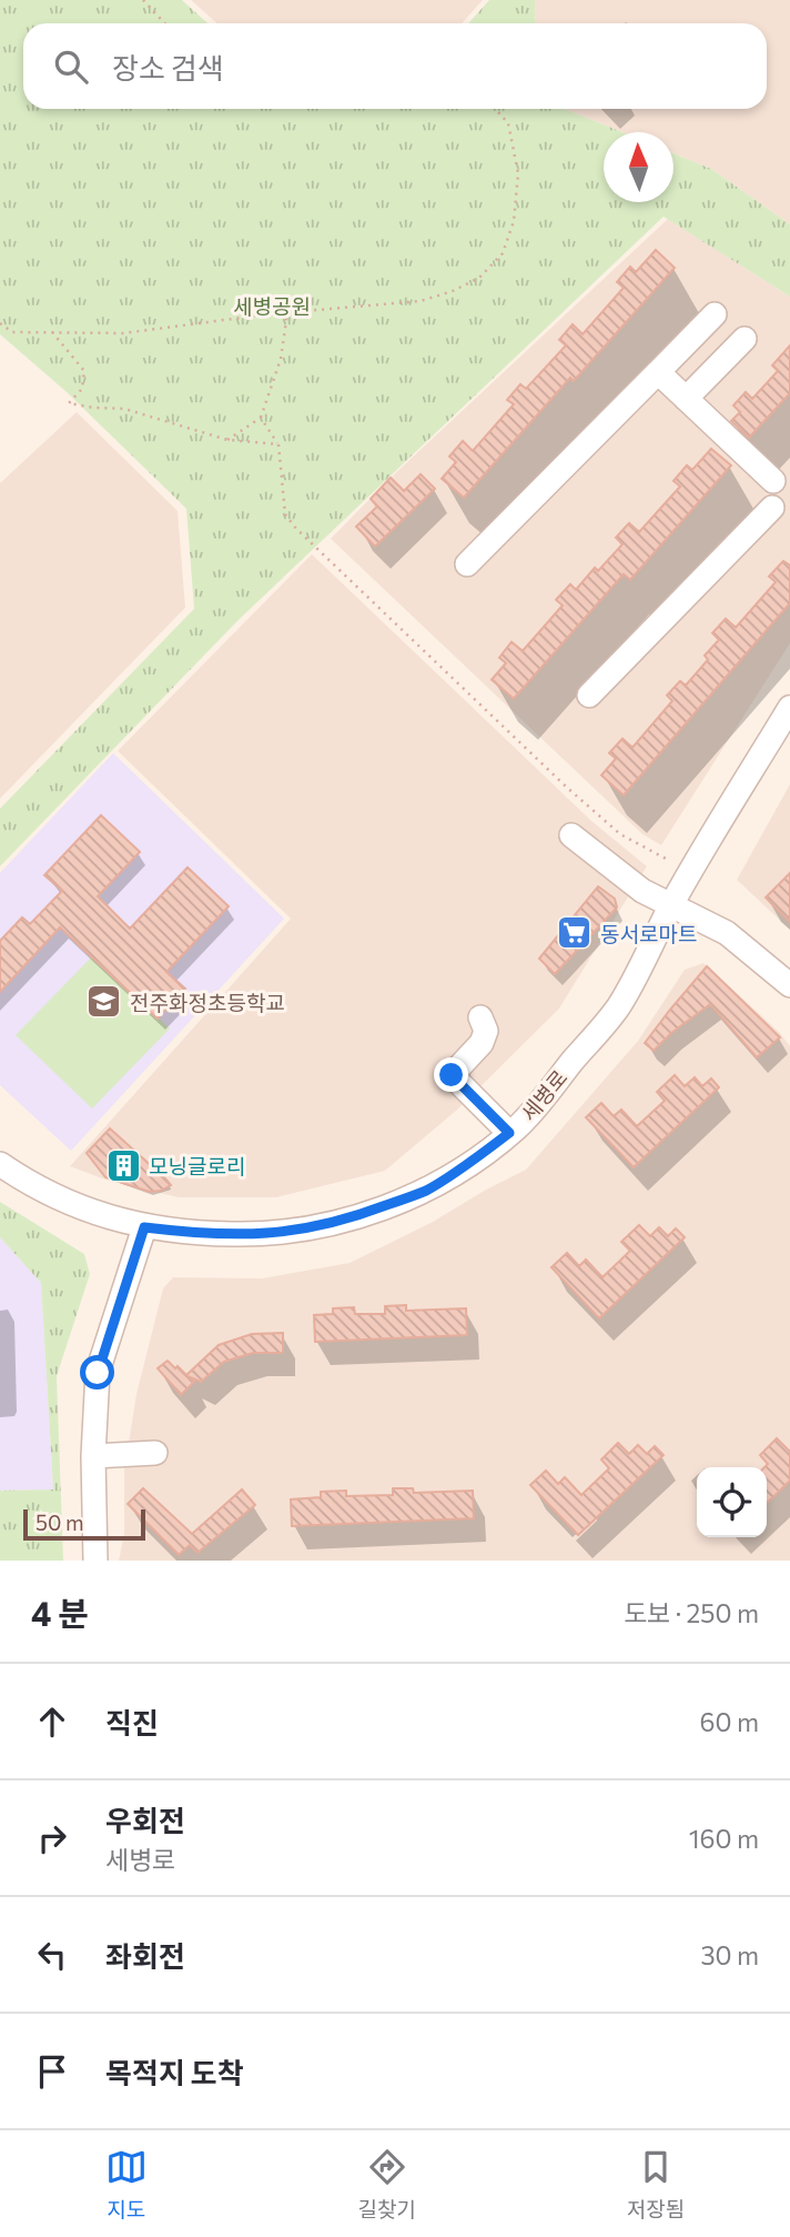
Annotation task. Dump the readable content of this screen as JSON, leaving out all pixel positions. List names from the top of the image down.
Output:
{
  "streets": {
    "street": ["세병로"]
  },
  "parks": ["세병공원"],
  "places": {
    "supermarket": ["동서로마트"],
    "school or university": ["전주화정초등학교"],
    "building": ["모닝글로리"]
  },
  "scale_bar": "50 m",
  "north": "top",
  "page": {
    "search": "장소 검색",
    "scale": "50 m",
    "heading": ["4 분", "도보 · 250 m"],
    "list": [
      ["직진", "60 m"],
      ["우회전", "세병로", "160 m"],
      ["좌회전", "30 m"],
      "목적지 도착"
    ],
    "nav": ["지도", "길찾기", "저장됨"]
  }
}
